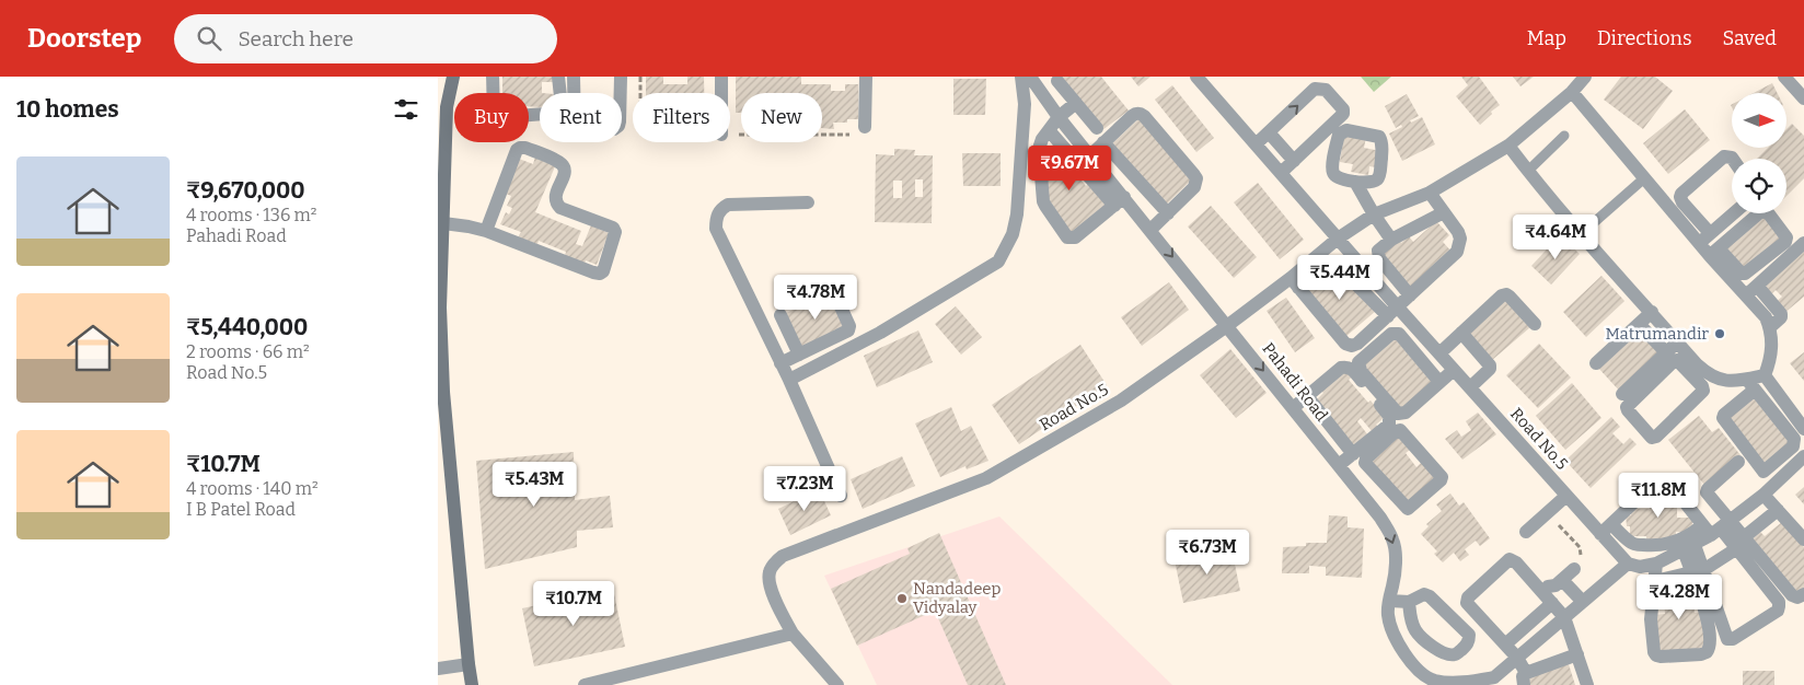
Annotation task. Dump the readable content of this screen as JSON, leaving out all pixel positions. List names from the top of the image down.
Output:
{
  "streets": {
    "street": ["Pahadi Road", "Road No.5"]
  },
  "crossings": [
    ["Pahadi Road", "Road No.5"]
  ],
  "one_way": ["Pahadi Road"],
  "places": ["Matrumandir", "Nandadeep Vidyalay"],
  "north": "right",
  "page": {
    "header": "Doorstep",
    "search": "Search here",
    "nav": ["Map", "Directions", "Saved"],
    "heading": "10 homes",
    "chip": [
      "Buy",
      "Rent",
      "Filters",
      "New"
    ],
    "list": [
      {
        "name": "₹9,670,000",
        "note": "4 rooms · 136 m² · Pahadi Road"
      },
      {
        "name": "₹5,440,000",
        "note": "2 rooms · 66 m² · Road No.5"
      },
      {
        "name": "₹10.7M",
        "note": "4 rooms · 140 m² · I B Patel Road"
      }
    ],
    "price": [
      "₹9.67M",
      "₹4.64M",
      "₹5.44M",
      "₹4.78M",
      "₹5.43M",
      "₹7.23M",
      "₹11.8M",
      "₹6.73M",
      "₹4.28M",
      "₹10.7M"
    ]
  }
}
